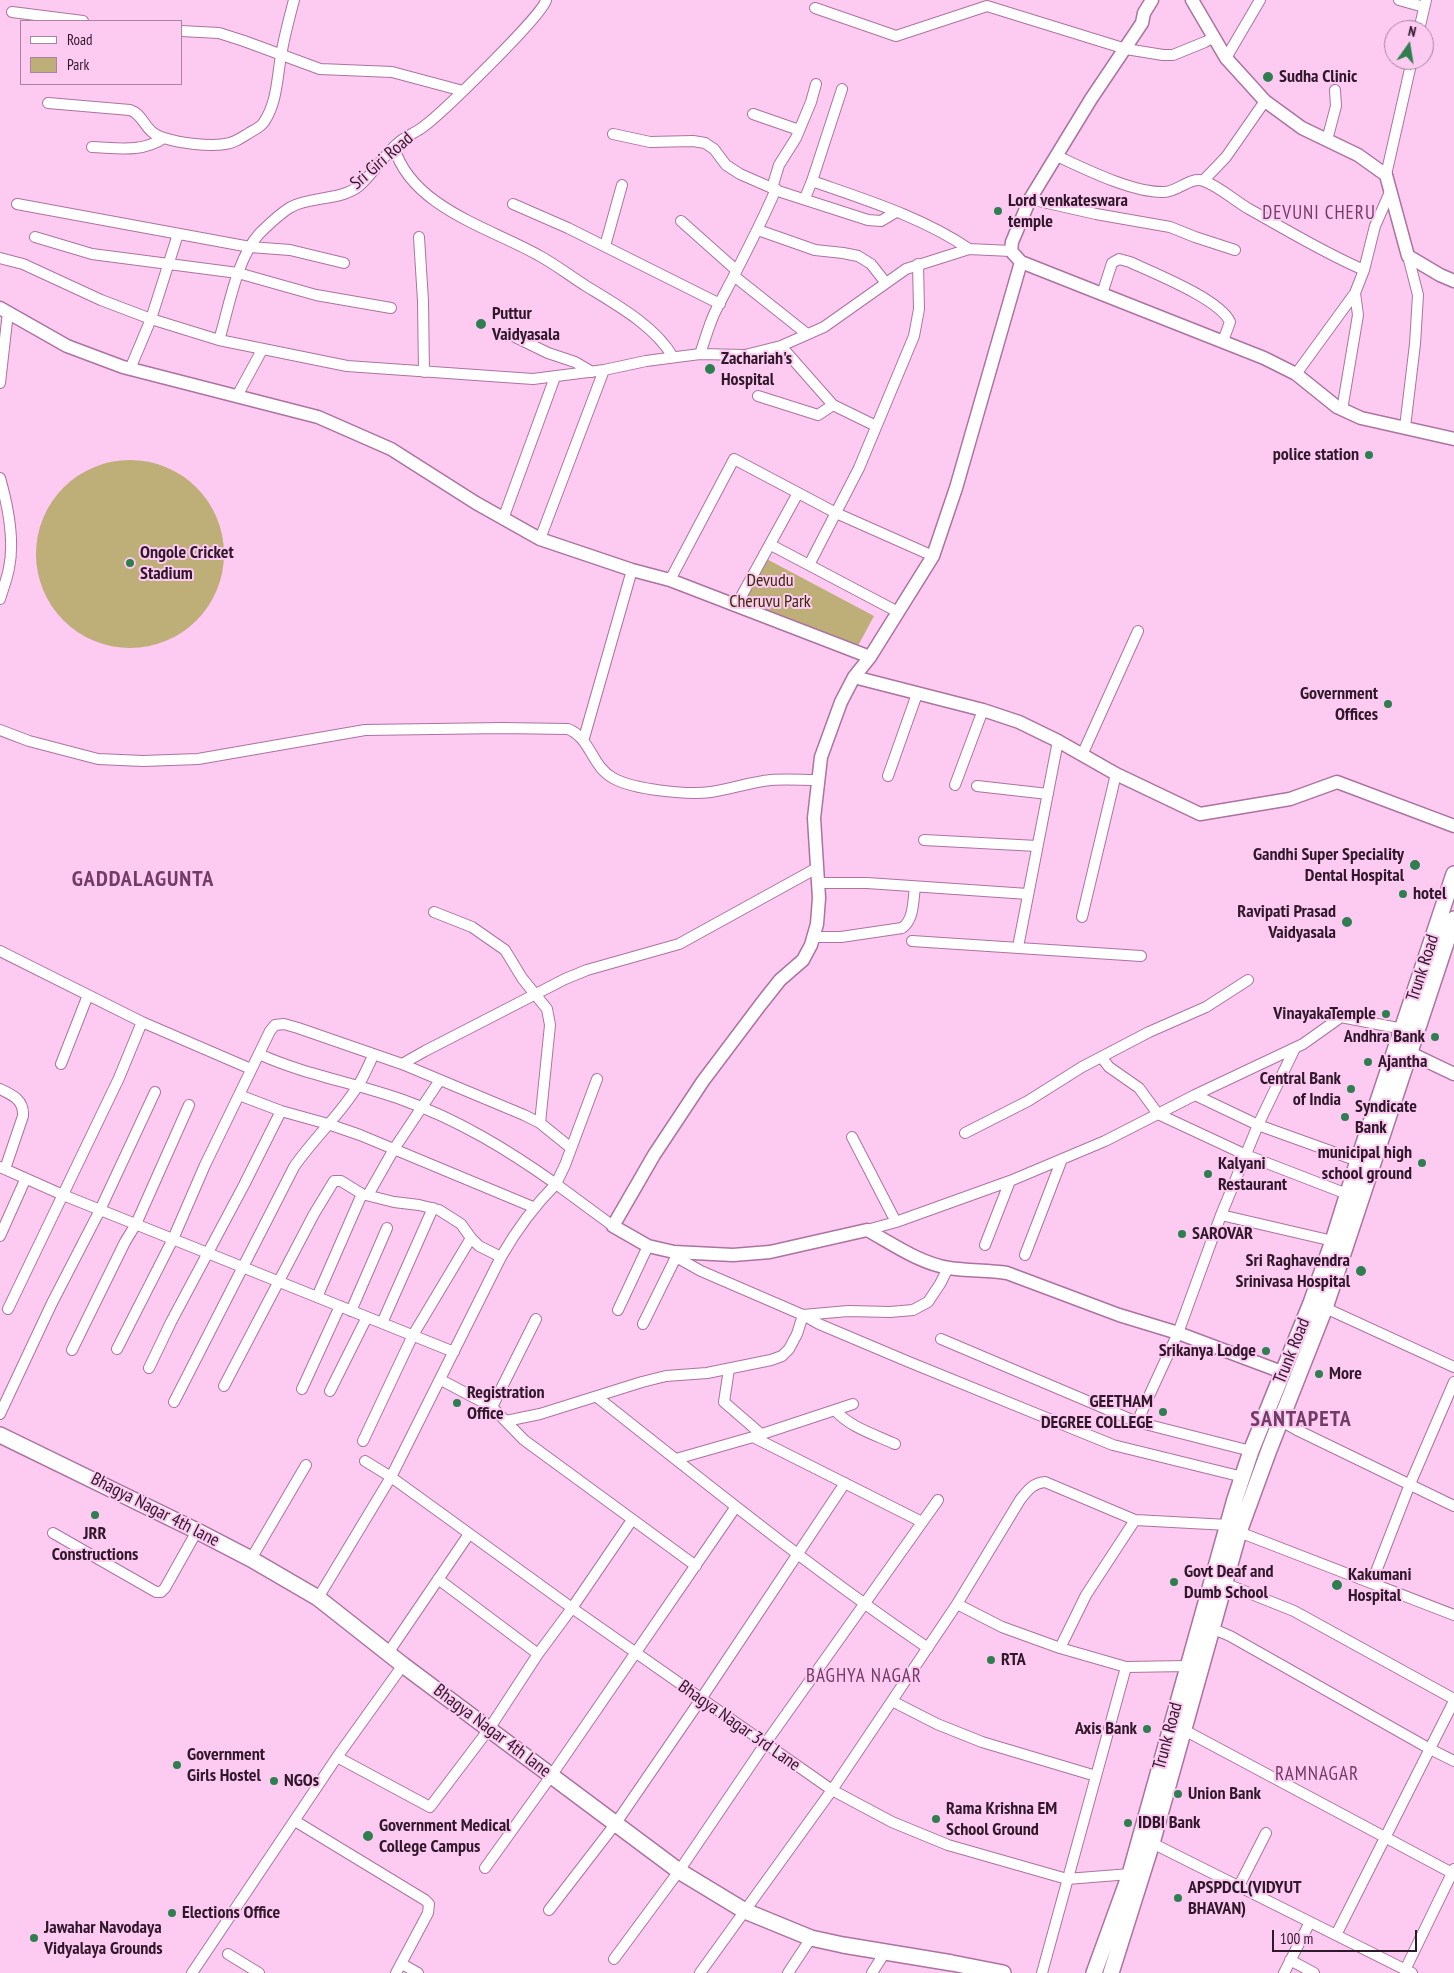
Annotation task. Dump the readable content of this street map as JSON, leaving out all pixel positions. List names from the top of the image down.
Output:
{
  "streets": {
    "main road": ["Trunk Road", "Bhagya Nagar 4th lane"],
    "street": ["Sri Giri Road", "Bhagya Nagar 3rd Lane"]
  },
  "crossings": [
    ["Trunk Road", "Bhagya Nagar 3rd Lane"]
  ],
  "districts": [
    "DEVUNI CHERU",
    "GADDALAGUNTA",
    "SANTAPETA",
    "BAGHYA NAGAR",
    "RAMNAGAR"
  ],
  "parks": ["Devudu Cheruvu Park"],
  "places": [
    "Sudha Clinic",
    "Lord venkateswara temple",
    "Puttur Vaidyasala",
    "Zachariah's Hospital",
    "police station",
    "Ongole Cricket Stadium",
    "Government Offices",
    "Gandhi Super Speciality Dental Hospital",
    "hotel",
    "Ravipati Prasad Vaidyasala",
    "VinayakaTemple",
    "Andhra Bank",
    "Ajantha",
    "Central Bank of India",
    "Syndicate Bank",
    "municipal high school ground",
    "Kalyani Restaurant",
    "SAROVAR",
    "Sri Raghavendra Srinivasa Hospital",
    "Srikanya Lodge",
    "More",
    "Registration Office",
    "GEETHAM DEGREE COLLEGE",
    "JRR Constructions",
    "Govt Deaf and Dumb School",
    "Kakumani Hospital",
    "RTA",
    "Axis Bank",
    "Government Girls Hostel",
    "NGOs",
    "Union Bank",
    "Rama Krishna EM School Ground",
    "IDBI Bank",
    "Government Medical College Campus",
    "APSPDCL(VIDYUT BHAVAN)",
    "Elections Office",
    "Jawahar Navodaya Vidyalaya Grounds"
  ],
  "legend": ["Road", "Park"],
  "scale_bar": "100 m",
  "north": "top"
}
